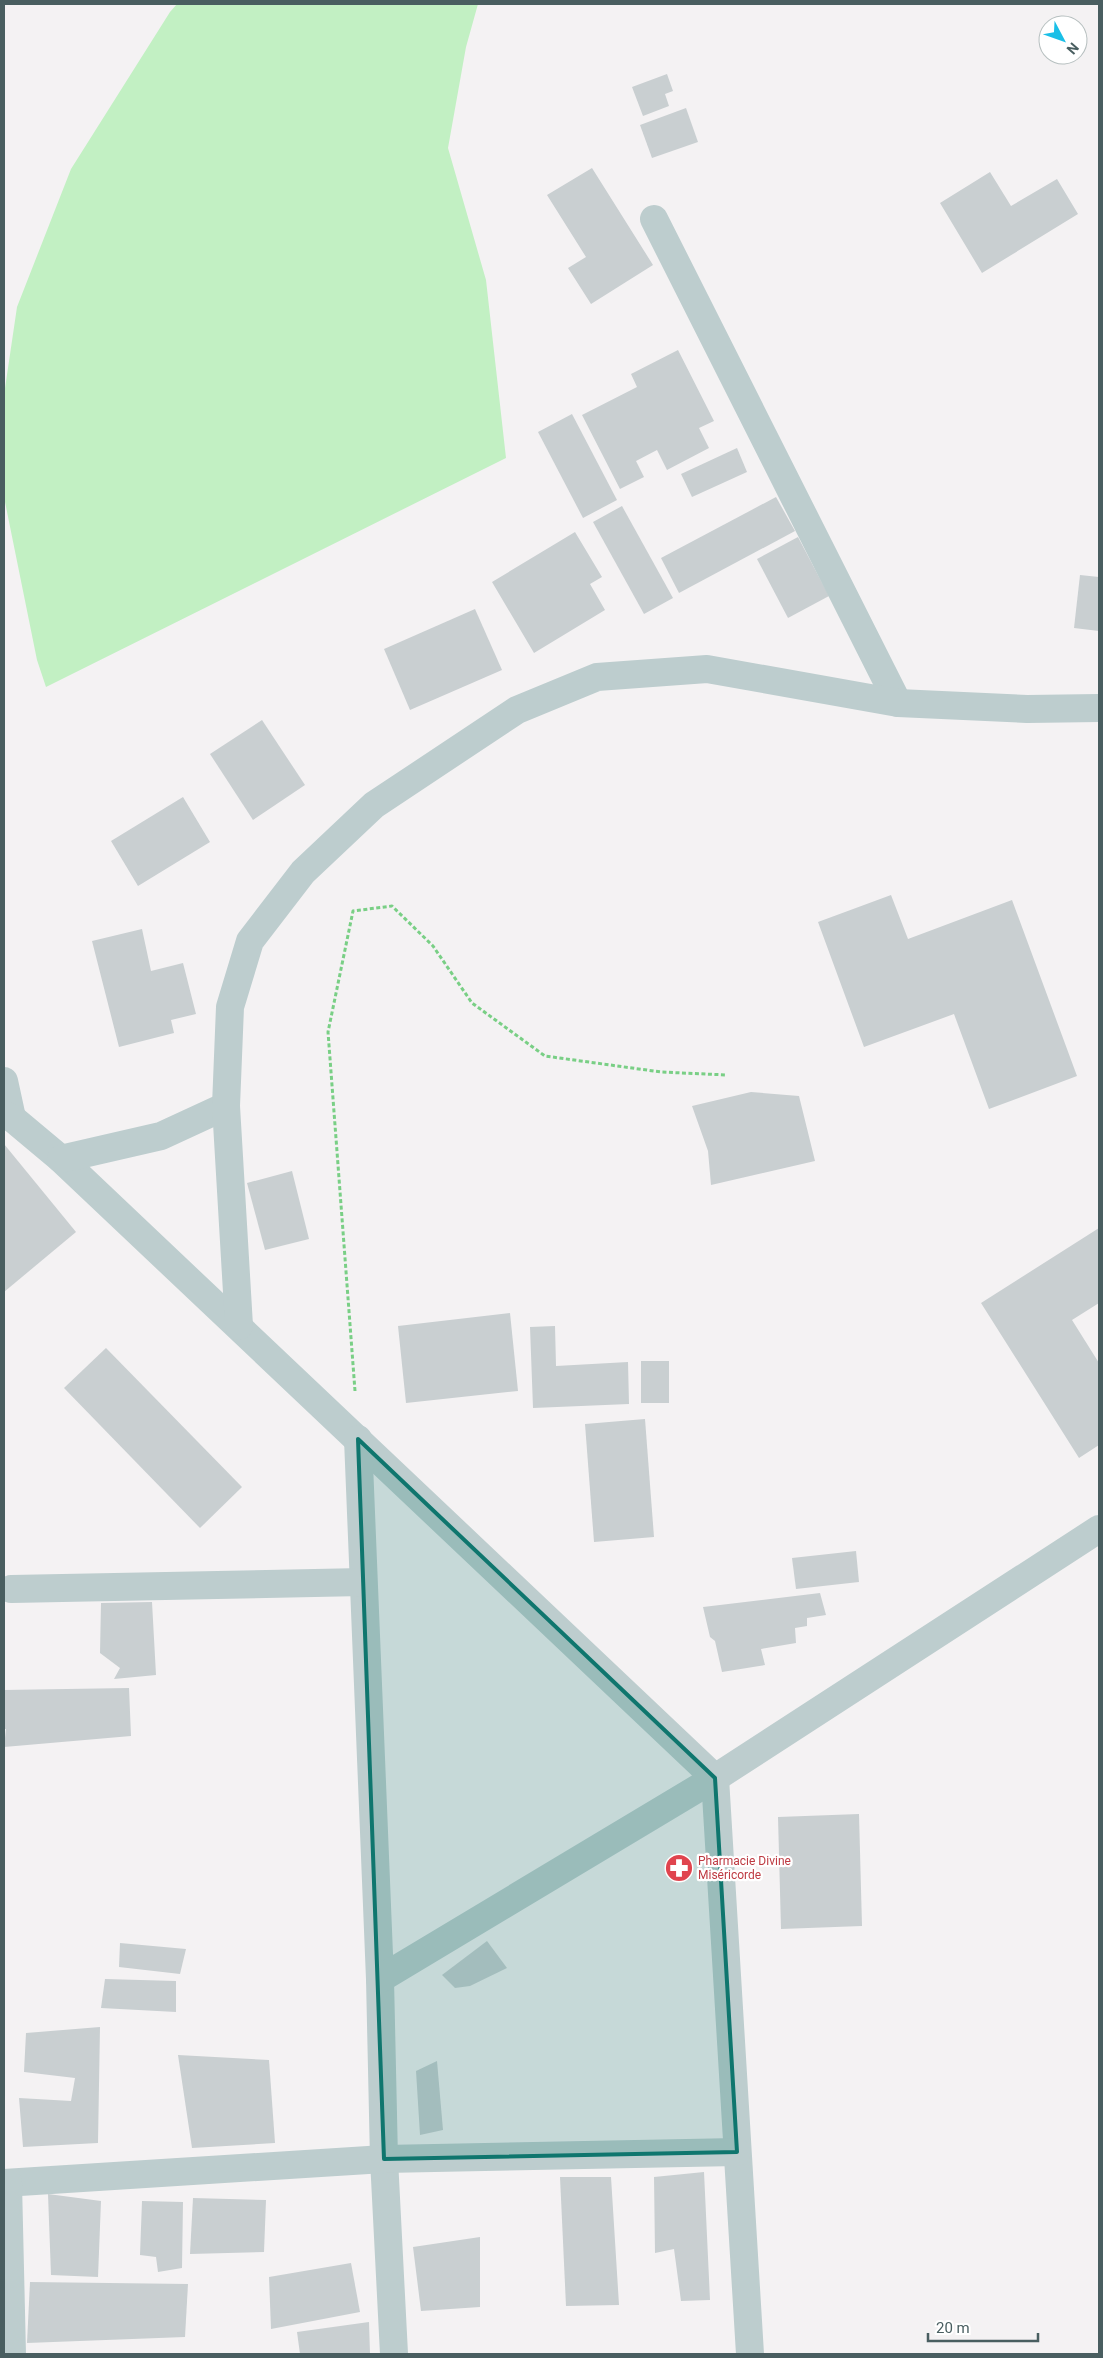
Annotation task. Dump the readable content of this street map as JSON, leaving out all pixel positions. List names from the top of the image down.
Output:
{
  "places": {
    "pharmacy": ["Pharmacie Divine Miséricorde"]
  },
  "scale_bar": "20 m",
  "north": "bottom right"
}
